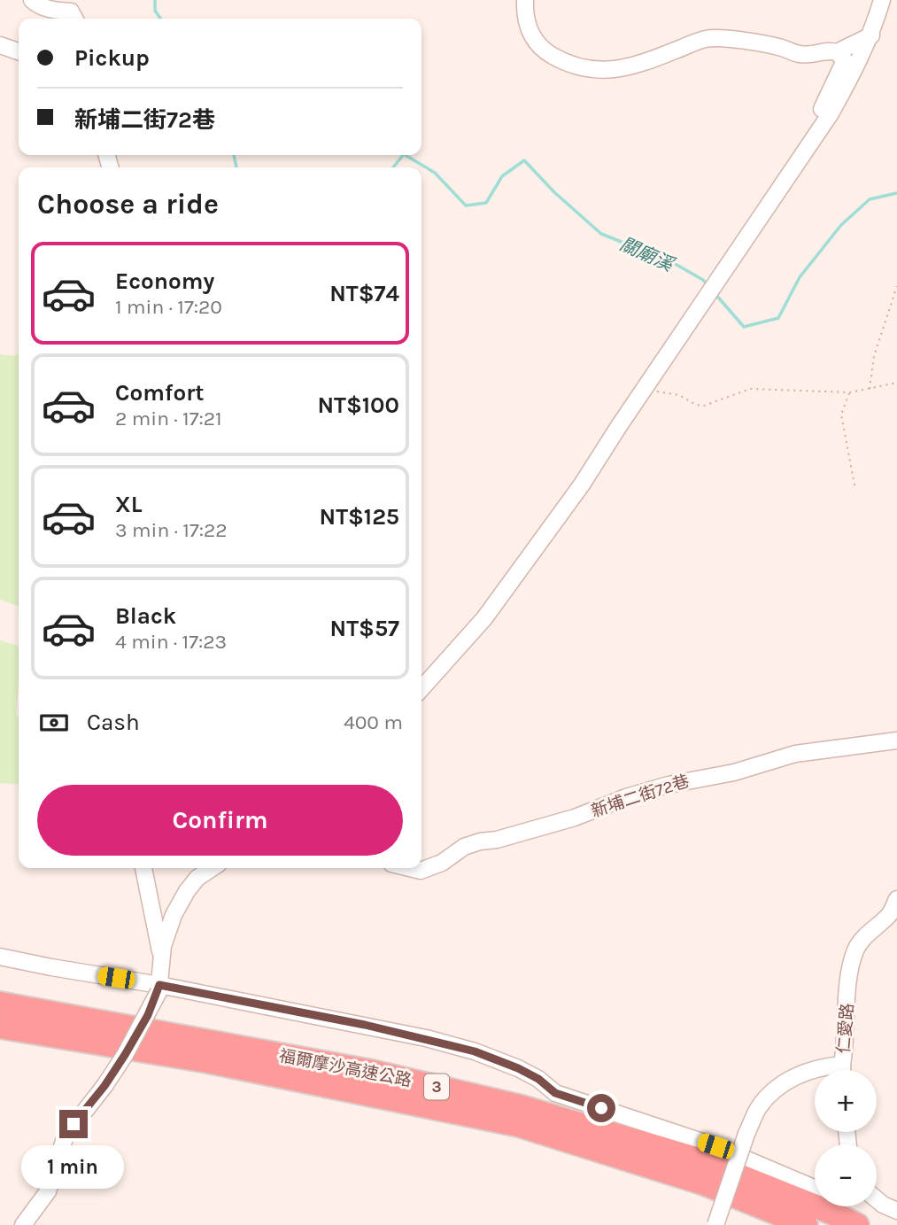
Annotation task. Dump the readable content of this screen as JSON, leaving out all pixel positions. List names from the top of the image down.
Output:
{
  "streets": {
    "highway": ["福爾摩沙高速公路", "3"],
    "street": ["新埔二街72巷", "仁愛路"]
  },
  "water": ["關廟溪"],
  "page": {
    "banner": ["Pickup", "新埔二街72巷"],
    "heading": "Choose a ride",
    "list": [
      {
        "name": "Economy",
        "note": "1 min · 17:20",
        "value": "NT$74"
      },
      {
        "name": "Comfort",
        "note": "2 min · 17:21",
        "value": "NT$100"
      },
      {
        "name": "XL",
        "note": "3 min · 17:22",
        "value": "NT$125"
      },
      {
        "name": "Black",
        "note": "4 min · 17:23",
        "value": "NT$57"
      }
    ],
    "pay": ["Cash", "400 m"],
    "buttons": "Confirm",
    "map_buttons": ["+", "−"],
    "bubble": "1 min"
  }
}
